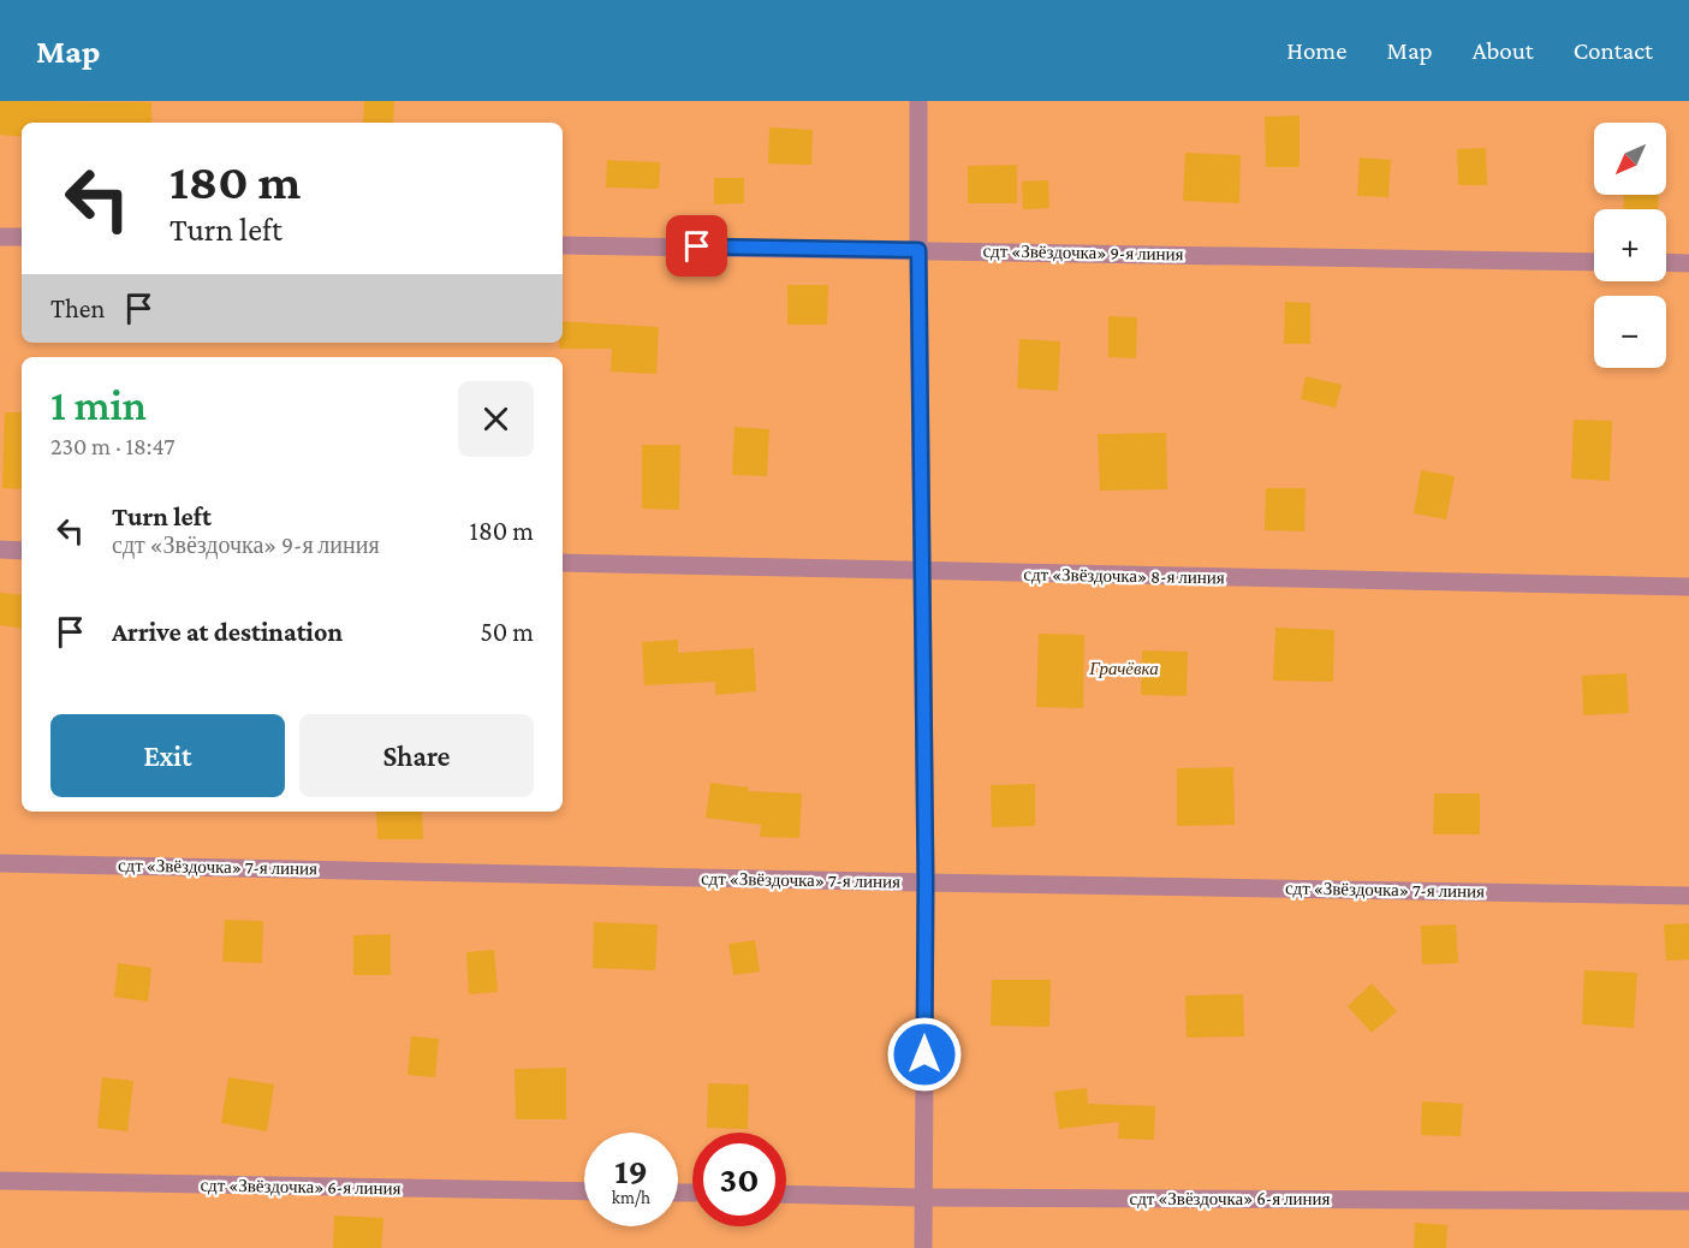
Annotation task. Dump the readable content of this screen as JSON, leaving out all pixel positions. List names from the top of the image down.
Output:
{
  "streets": {
    "street": [
      "сдт «Звёздочка» 9-я линия",
      "сдт «Звёздочка» 8-я линия",
      "сдт «Звёздочка» 7-я линия",
      "сдт «Звёздочка» 6-я линия"
    ]
  },
  "parks": ["Грачёвка"],
  "north": "bottom left",
  "page": {
    "header": "Map",
    "nav": [
      "Home",
      "Map",
      "About",
      "Contact"
    ],
    "map_buttons": ["+", "−"],
    "turn": ["180 m", "Turn left"],
    "then": "Then",
    "heading": ["1 min", "230 m · 18:47"],
    "list": [
      {
        "name": "Turn left",
        "note": "сдт «Звёздочка» 9-я линия",
        "value": "180 m"
      },
      {
        "name": "Arrive at destination",
        "value": "50 m"
      }
    ],
    "buttons": ["Exit", "Share"],
    "speed": "19 km/h",
    "limit": "30"
  }
}
